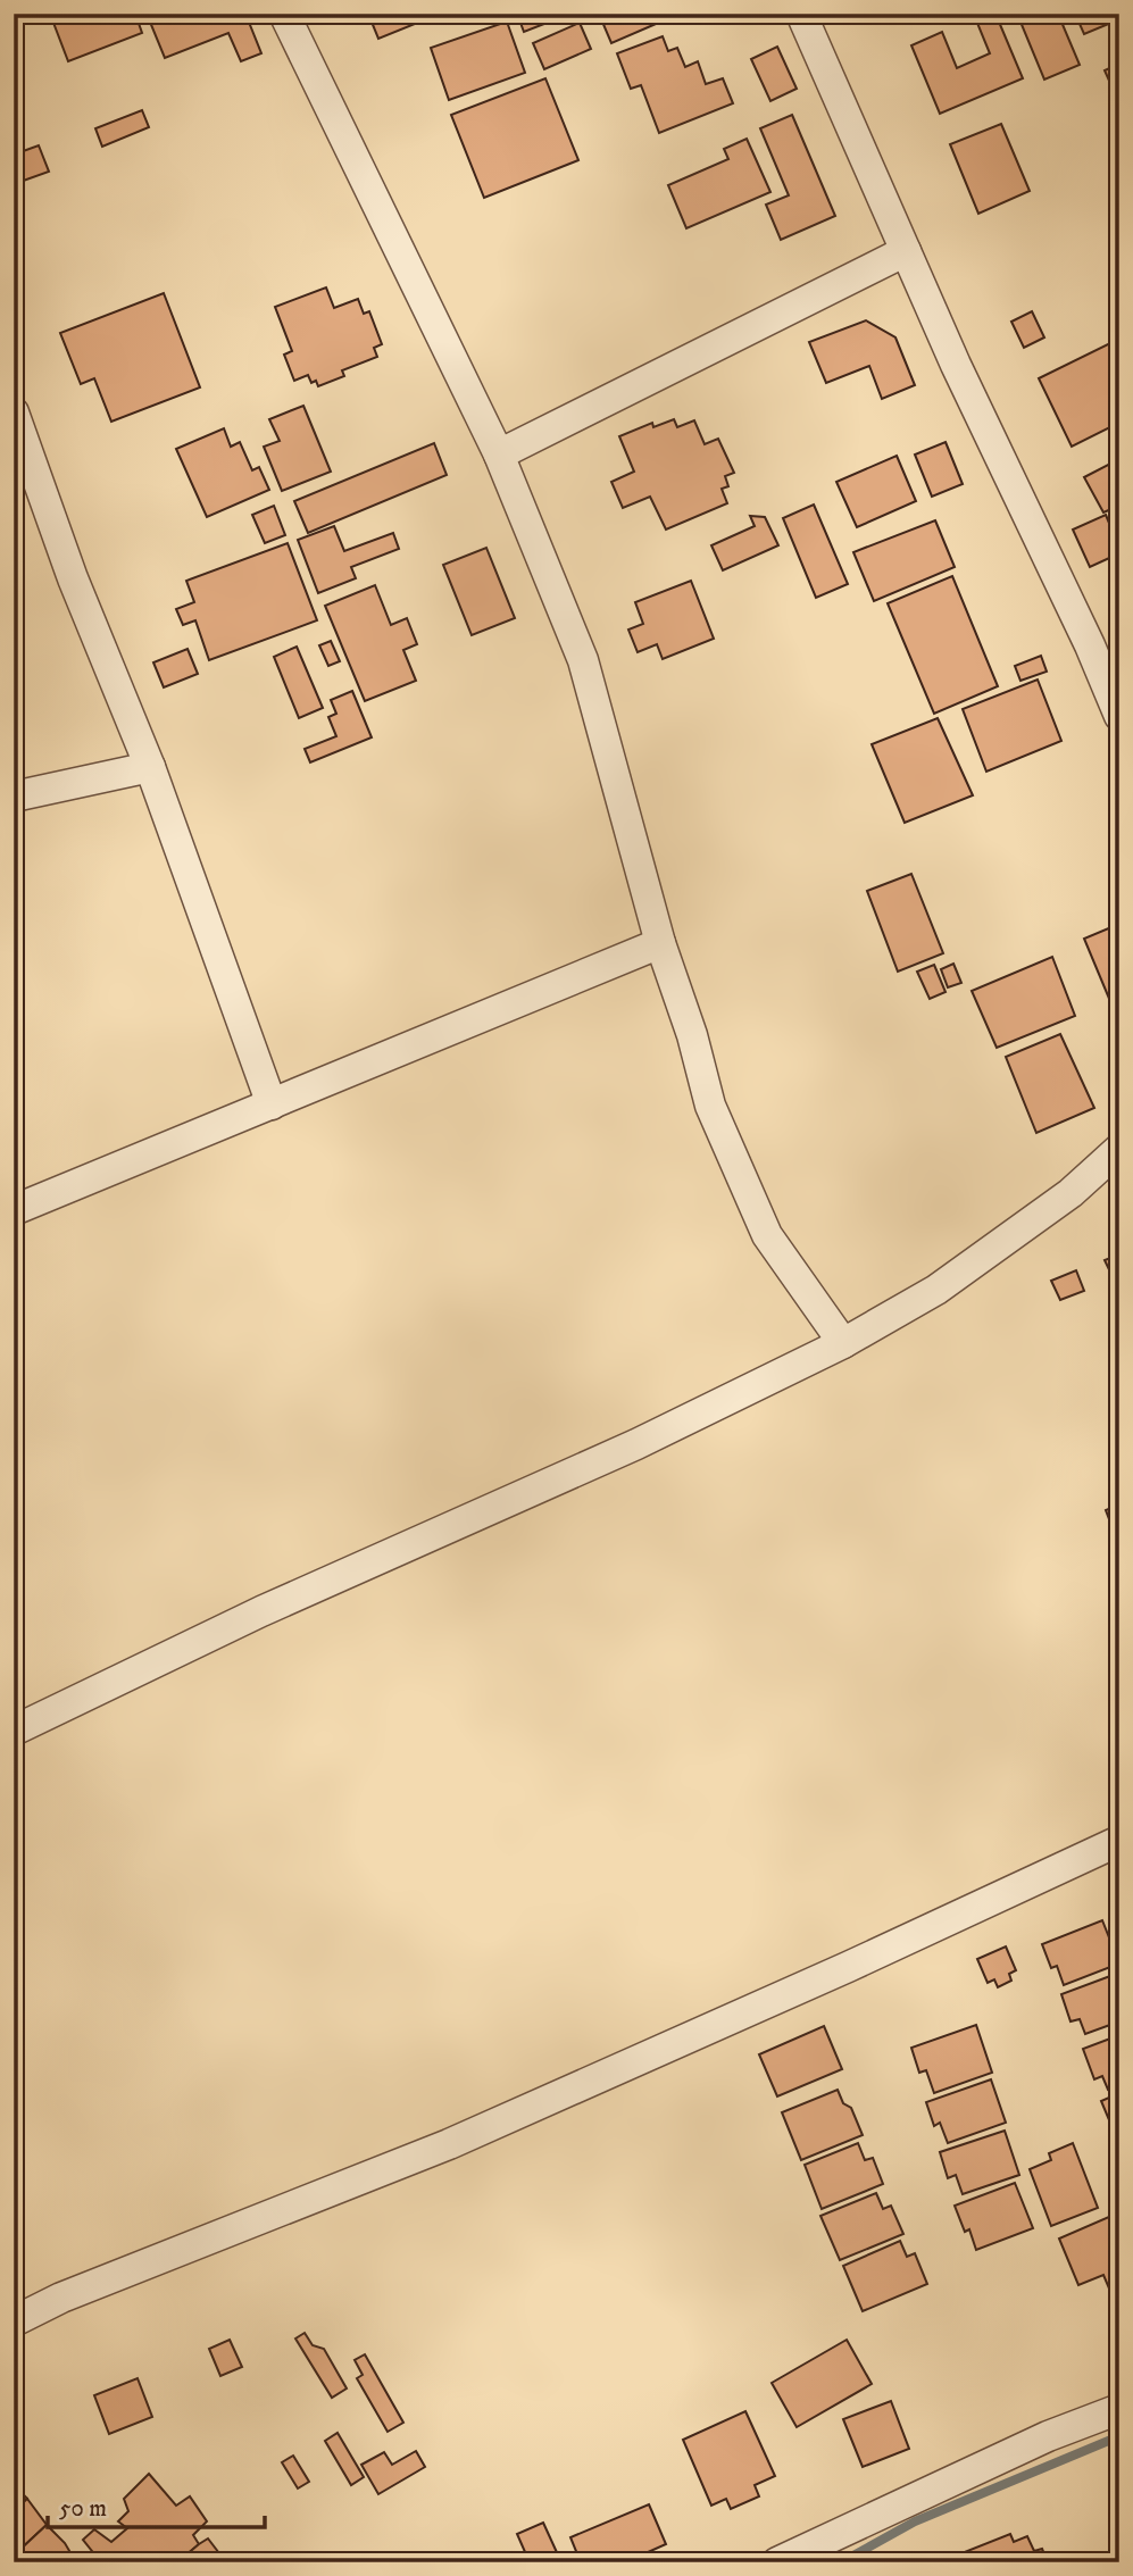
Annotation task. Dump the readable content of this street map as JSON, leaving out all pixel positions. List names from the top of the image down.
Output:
{
  "scale_bar": "50 m"
}
